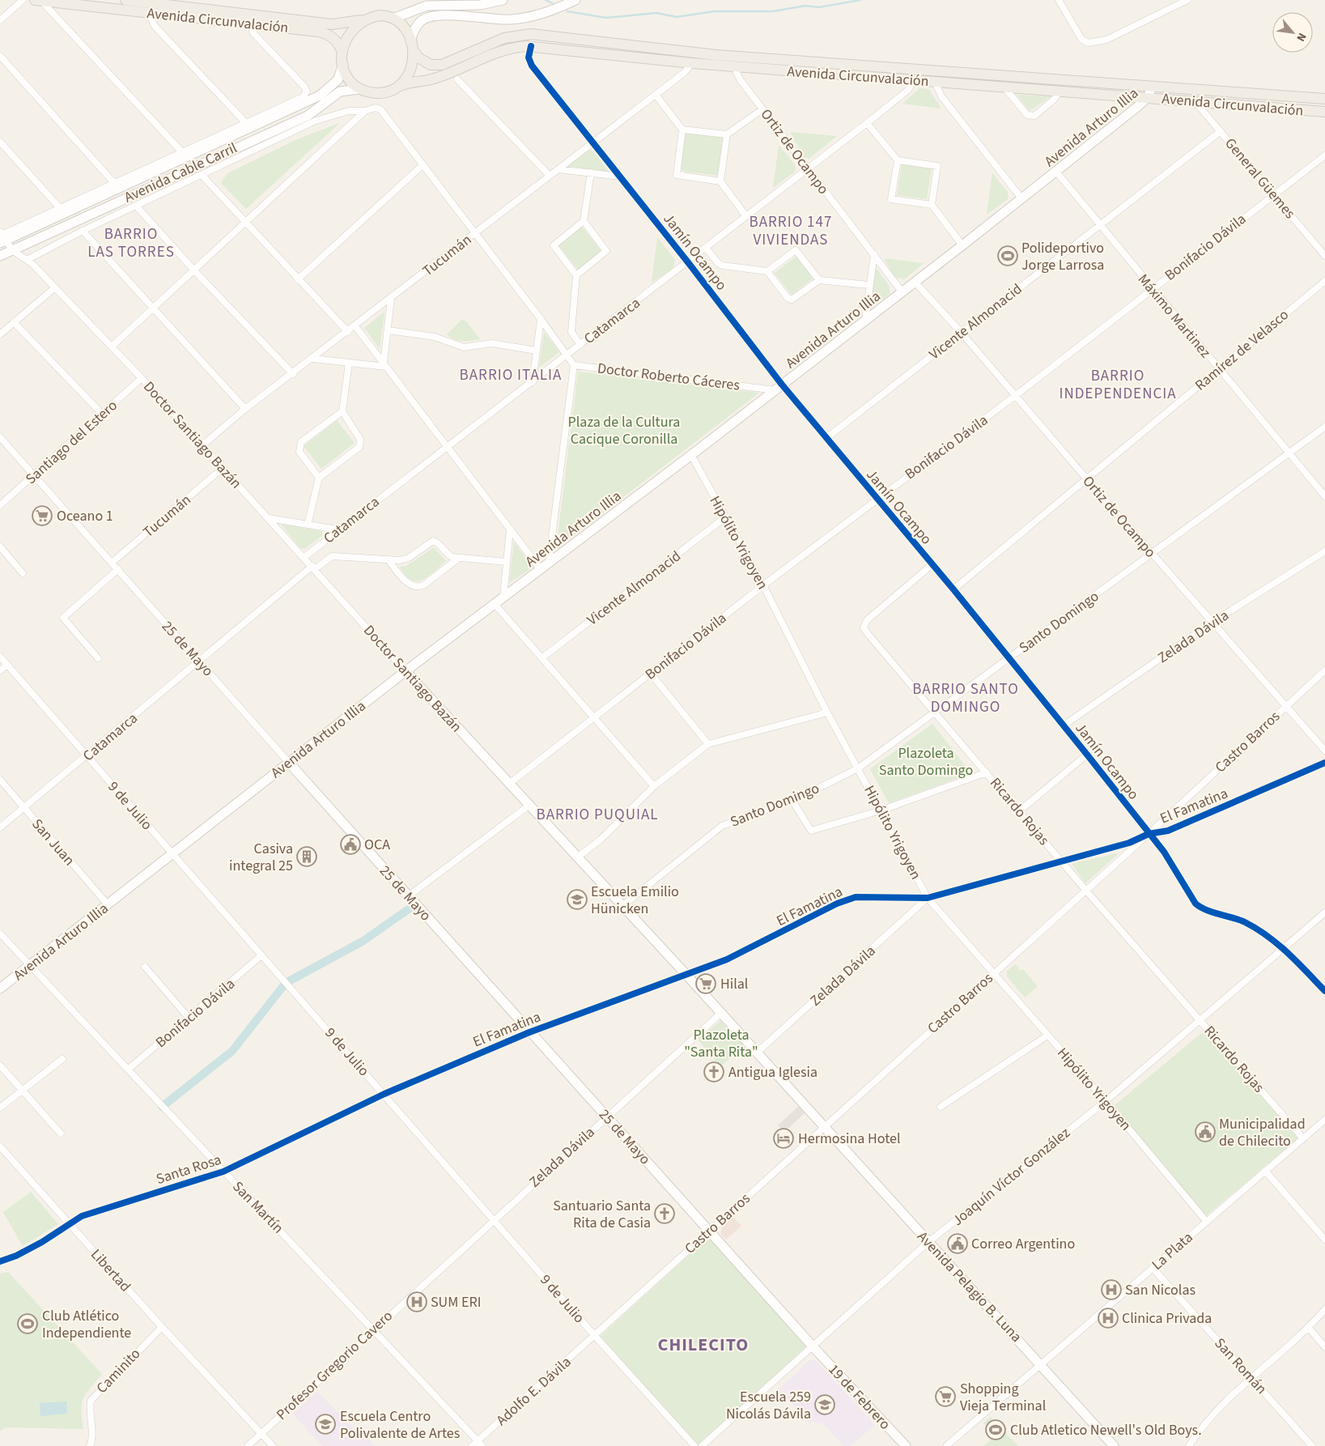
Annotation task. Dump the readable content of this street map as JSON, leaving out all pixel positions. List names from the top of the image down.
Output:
{
  "streets": {
    "main road": [
      "Avenida Circunvalación",
      "Avenida Arturo Illia",
      "Avenida Cable Carril",
      "Doctor Santiago Bazán",
      "25 de Mayo",
      "Avenida Pelagio B. Luna",
      "19 de Febrero"
    ],
    "street": [
      "Ortiz de Ocampo",
      "General Güemes",
      "Bonifacio Dávila",
      "Jamín Ocampo",
      "Tucumán",
      "Máximo Martinez",
      "Catamarca",
      "Vicente Almonacid",
      "Ramírez de Velasco",
      "Doctor Roberto Cáceres",
      "Santiago del Estero",
      "Hipólito Yrigoyen",
      "Santo Domingo",
      "Zelada Dávila",
      "Castro Barros",
      "9 de Julio",
      "El Famatina",
      "Ricardo Rojas",
      "San Juan",
      "Santa Rosa",
      "Joaquín Víctor González",
      "San Martín",
      "La Plata",
      "Libertad",
      "Profesor Gregorio Cavero",
      "San Román",
      "Caminito",
      "Adolfo E. Dávila"
    ]
  },
  "crossings": [
    ["Avenida Circunvalación", "Avenida Arturo Illia"],
    ["Avenida Circunvalación", "Ortiz de Ocampo"],
    ["Avenida Circunvalación", "Avenida Cable Carril"],
    ["Avenida Circunvalación", "General Güemes"],
    ["Avenida Circunvalación", "Jamín Ocampo"],
    ["Avenida Circunvalación", "Tucumán"],
    ["Avenida Circunvalación", "Catamarca"],
    ["Avenida Arturo Illia", "Ortiz de Ocampo"],
    ["Avenida Arturo Illia", "Jamín Ocampo"],
    ["Avenida Arturo Illia", "Máximo Martinez"],
    ["Avenida Arturo Illia", "Doctor Roberto Cáceres"],
    ["Avenida Arturo Illia", "Doctor Santiago Bazán"],
    ["Avenida Arturo Illia", "Hipólito Yrigoyen"],
    ["Avenida Arturo Illia", "25 de Mayo"],
    ["Avenida Arturo Illia", "9 de Julio"],
    ["Avenida Arturo Illia", "San Juan"],
    ["Avenida Arturo Illia", "San Martín"],
    ["Ortiz de Ocampo", "Bonifacio Dávila"],
    ["Ortiz de Ocampo", "Catamarca"],
    ["Ortiz de Ocampo", "Vicente Almonacid"],
    ["Ortiz de Ocampo", "Ramírez de Velasco"],
    ["Ortiz de Ocampo", "Santo Domingo"],
    ["Ortiz de Ocampo", "Zelada Dávila"],
    ["Ortiz de Ocampo", "Castro Barros"],
    ["Avenida Cable Carril", "Doctor Santiago Bazán"],
    ["General Güemes", "Bonifacio Dávila"],
    ["General Güemes", "Vicente Almonacid"],
    ["Bonifacio Dávila", "Jamín Ocampo"],
    ["Bonifacio Dávila", "Máximo Martinez"],
    ["Bonifacio Dávila", "Doctor Santiago Bazán"],
    ["Bonifacio Dávila", "Hipólito Yrigoyen"],
    ["Bonifacio Dávila", "9 de Julio"],
    ["Bonifacio Dávila", "San Martín"],
    ["Jamín Ocampo", "Tucumán"],
    ["Jamín Ocampo", "Catamarca"],
    ["Jamín Ocampo", "Vicente Almonacid"],
    ["Jamín Ocampo", "Ramírez de Velasco"],
    ["Jamín Ocampo", "Doctor Roberto Cáceres"],
    ["Jamín Ocampo", "Santo Domingo"],
    ["Jamín Ocampo", "Zelada Dávila"],
    ["Jamín Ocampo", "Castro Barros"],
    ["Jamín Ocampo", "El Famatina"],
    ["Jamín Ocampo", "Ricardo Rojas"],
    ["Jamín Ocampo", "Joaquín Víctor González"],
    ["Tucumán", "Doctor Santiago Bazán"],
    ["Tucumán", "25 de Mayo"],
    ["Máximo Martinez", "Vicente Almonacid"],
    ["Máximo Martinez", "Ramírez de Velasco"],
    ["Máximo Martinez", "Santo Domingo"],
    ["Catamarca", "Doctor Santiago Bazán"],
    ["Catamarca", "25 de Mayo"],
    ["Catamarca", "9 de Julio"],
    ["Catamarca", "San Juan"],
    ["Vicente Almonacid", "Hipólito Yrigoyen"],
    ["Doctor Santiago Bazán", "Santiago del Estero"],
    ["Doctor Santiago Bazán", "Santo Domingo"],
    ["Doctor Santiago Bazán", "Zelada Dávila"],
    ["Doctor Santiago Bazán", "Castro Barros"],
    ["Doctor Santiago Bazán", "El Famatina"],
    ["Doctor Santiago Bazán", "Avenida Pelagio B. Luna"],
    ["Santiago del Estero", "25 de Mayo"],
    ["Hipólito Yrigoyen", "Santo Domingo"],
    ["Hipólito Yrigoyen", "Zelada Dávila"],
    ["Hipólito Yrigoyen", "Castro Barros"],
    ["Hipólito Yrigoyen", "El Famatina"],
    ["Hipólito Yrigoyen", "Joaquín Víctor González"],
    ["Hipólito Yrigoyen", "La Plata"],
    ["Santo Domingo", "Ricardo Rojas"],
    ["Zelada Dávila", "25 de Mayo"],
    ["Zelada Dávila", "9 de Julio"],
    ["Zelada Dávila", "El Famatina"],
    ["Zelada Dávila", "Profesor Gregorio Cavero"],
    ["25 de Mayo", "Castro Barros"],
    ["25 de Mayo", "El Famatina"],
    ["25 de Mayo", "Joaquín Víctor González"],
    ["25 de Mayo", "19 de Febrero"],
    ["Castro Barros", "9 de Julio"],
    ["Castro Barros", "El Famatina"],
    ["Castro Barros", "Ricardo Rojas"],
    ["Castro Barros", "Avenida Pelagio B. Luna"],
    ["Castro Barros", "Adolfo E. Dávila"],
    ["9 de Julio", "El Famatina"],
    ["9 de Julio", "Santa Rosa"],
    ["9 de Julio", "Profesor Gregorio Cavero"],
    ["9 de Julio", "Adolfo E. Dávila"],
    ["El Famatina", "Ricardo Rojas"],
    ["El Famatina", "Santa Rosa"],
    ["Ricardo Rojas", "Joaquín Víctor González"],
    ["Ricardo Rojas", "La Plata"],
    ["Santa Rosa", "San Martín"],
    ["Santa Rosa", "Libertad"],
    ["Joaquín Víctor González", "Avenida Pelagio B. Luna"],
    ["Joaquín Víctor González", "19 de Febrero"],
    ["San Martín", "Profesor Gregorio Cavero"],
    ["San Martín", "Adolfo E. Dávila"],
    ["La Plata", "Avenida Pelagio B. Luna"],
    ["La Plata", "San Román"],
    ["Libertad", "Profesor Gregorio Cavero"],
    ["Libertad", "Caminito"]
  ],
  "districts": [
    "BARRIO 147 VIVIENDAS",
    "BARRIO LAS TORRES",
    "BARRIO ITALIA",
    "BARRIO INDEPENDENCIA",
    "BARRIO SANTO DOMINGO",
    "BARRIO PUQUIAL",
    "CHILECITO"
  ],
  "parks": ["Plaza de la Cultura Cacique Coronilla", "Plazoleta Santo Domingo", "Plazoleta \"Santa Rita\""],
  "places": {
    "sports": ["Polideportivo Jorge Larrosa", "Club Atlético Independiente", "Club Atletico Newell's Old Boys."],
    "supermarket": ["Oceano 1", "Hilal", "Shopping Vieja Terminal"],
    "public building": ["OCA", "Municipalidad de Chilecito", "Correo Argentino"],
    "building": ["Casiva integral 25"],
    "school or university": ["Escuela Emilio Hünicken", "Escuela 259 Nicolás Dávila", "Escuela Centro Polivalente de Artes"],
    "church": ["Antigua Iglesia", "Santuario Santa Rita de Casia"],
    "hotel": ["Hermosina Hotel"],
    "hospital": ["San Nicolas", "SUM ERI", "Clinica Privada"]
  },
  "north": "bottom right"
}
